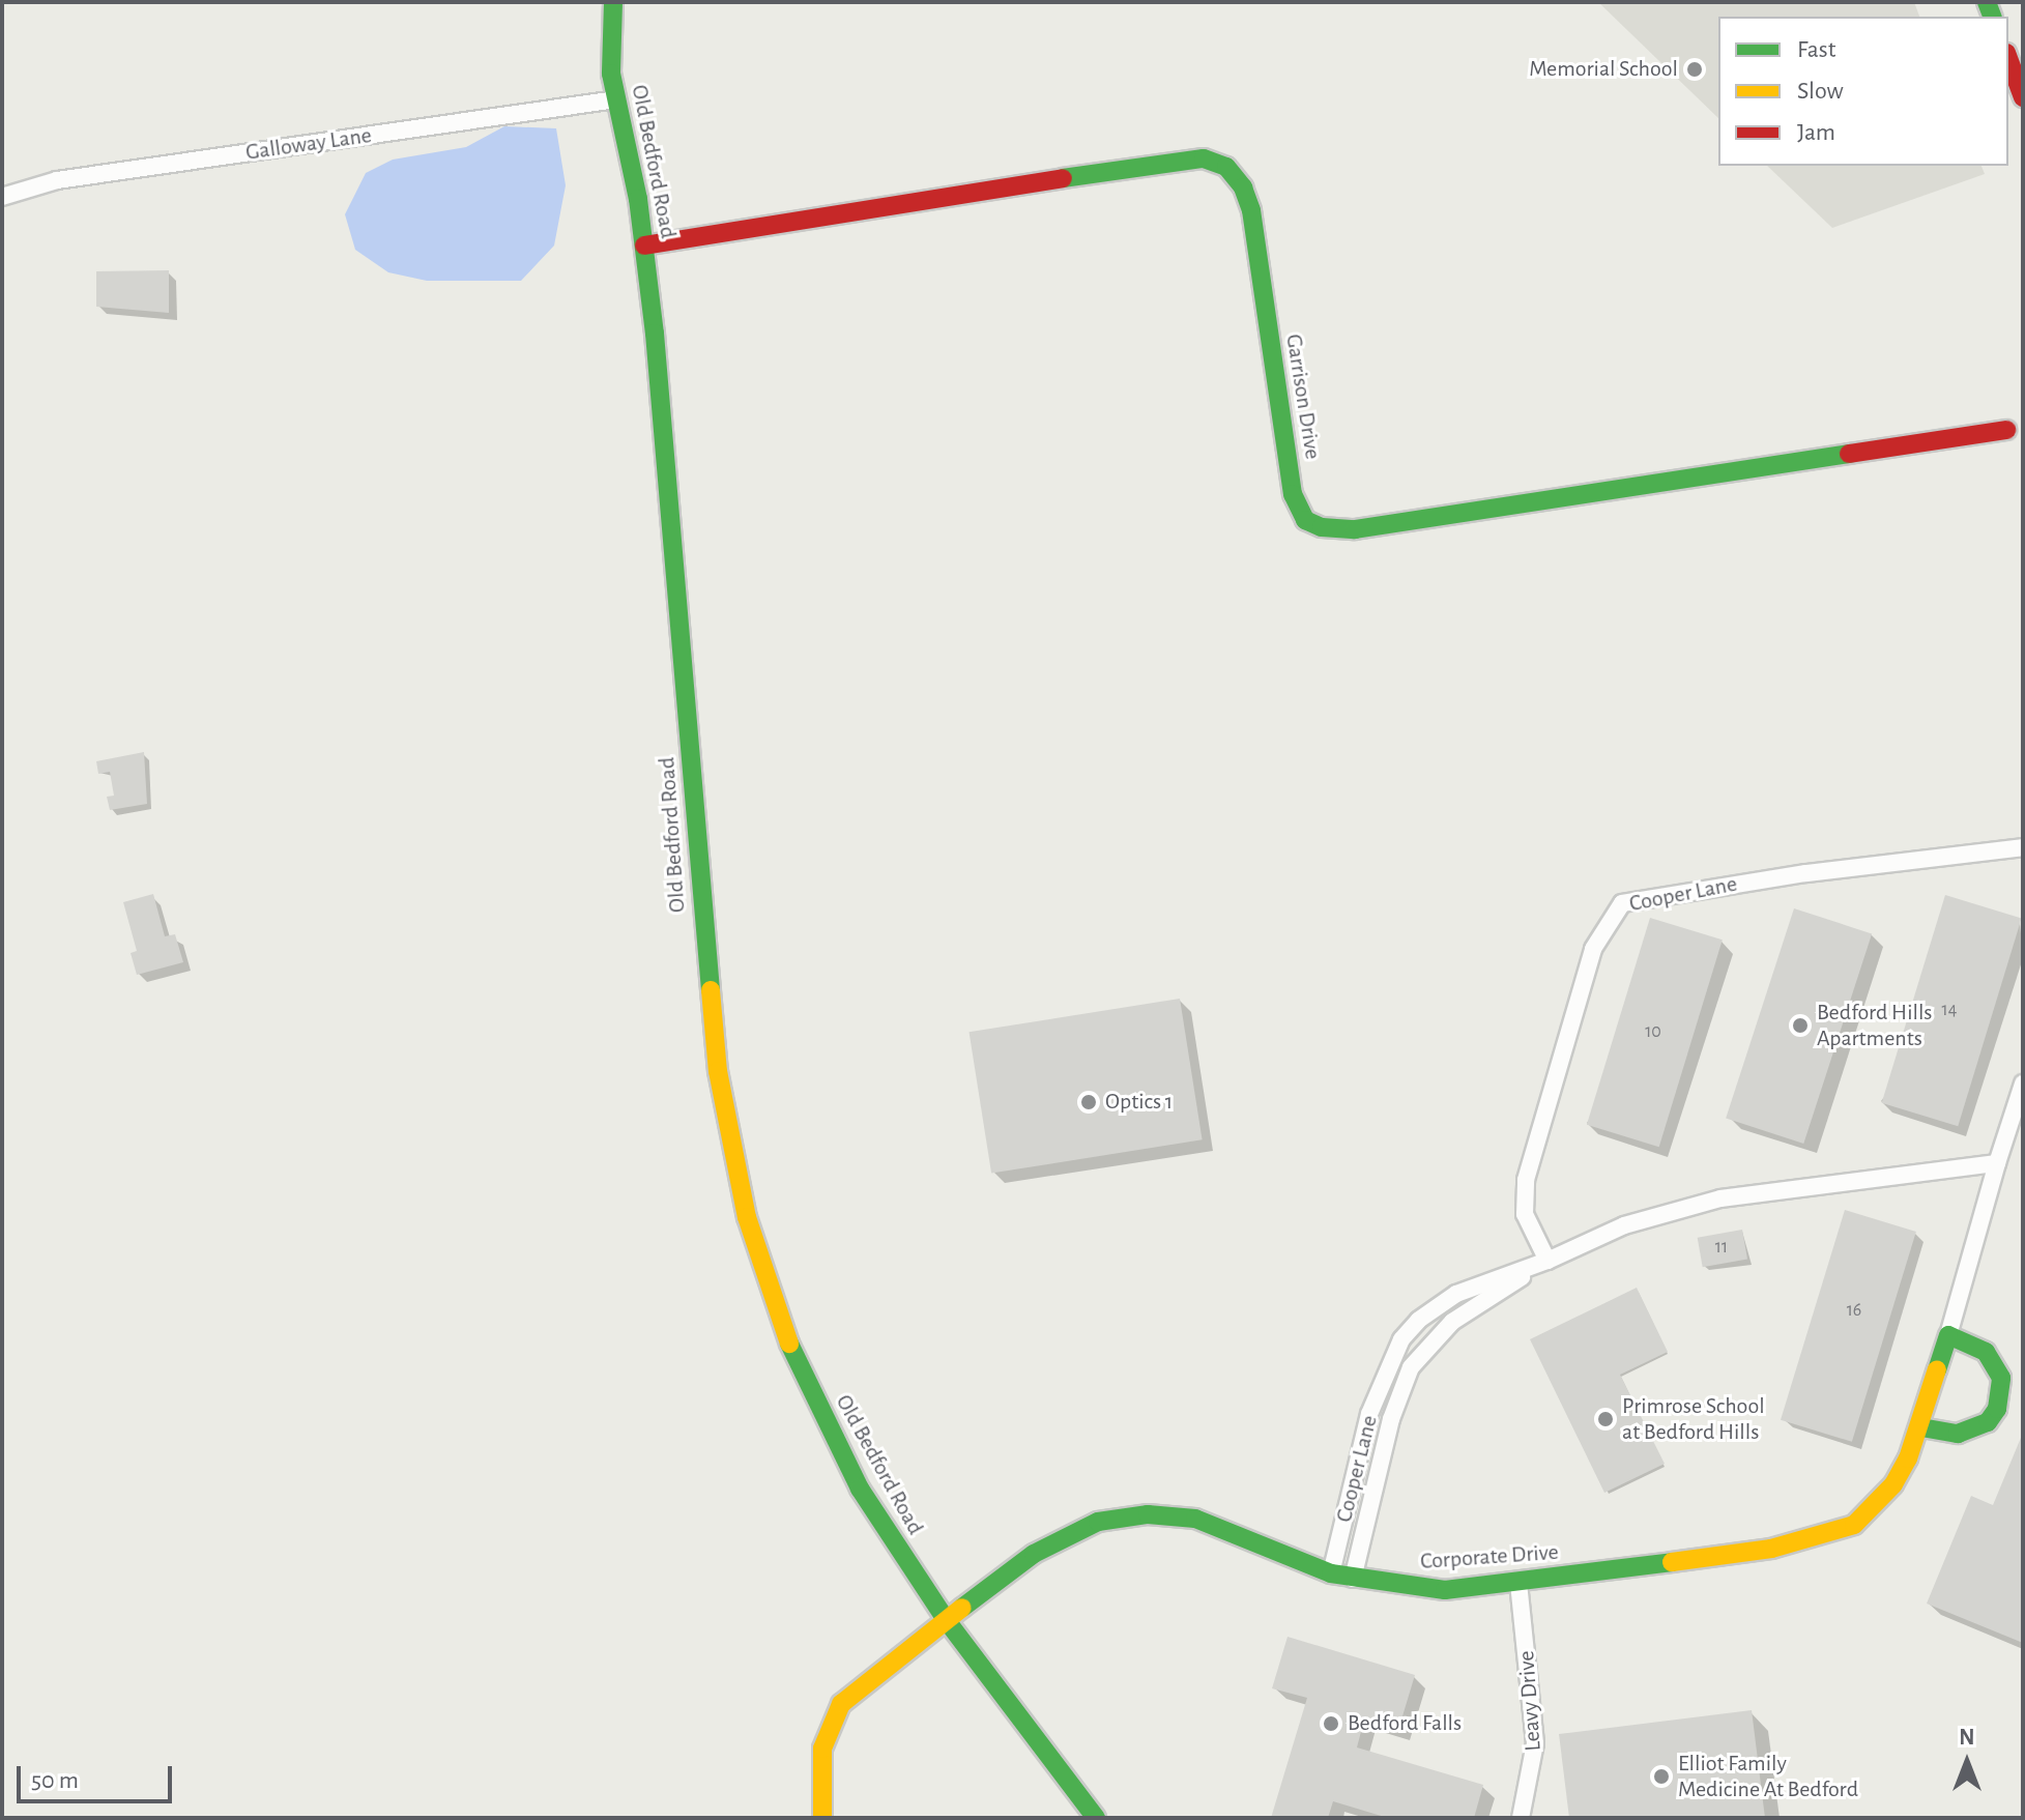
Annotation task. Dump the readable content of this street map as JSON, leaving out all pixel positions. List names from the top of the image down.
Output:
{
  "streets": {
    "street": [
      "Galloway Lane",
      "Old Bedford Road",
      "Garrison Drive",
      "Cooper Lane",
      "Corporate Drive",
      "Leavy Drive"
    ]
  },
  "crossings": [
    ["Galloway Lane", "Old Bedford Road"],
    ["Old Bedford Road", "Garrison Drive"],
    ["Old Bedford Road", "Corporate Drive"],
    ["Cooper Lane", "Corporate Drive"],
    ["Corporate Drive", "Leavy Drive"]
  ],
  "places": [
    "Memorial School",
    "Bedford Hills Apartments",
    "Optics 1",
    "Primrose School at Bedford Hills",
    "Bedford Falls",
    "Elliot Family Medicine At Bedford"
  ],
  "house_numbers": [
    "14",
    "10",
    "11",
    "16"
  ],
  "legend": ["Fast", "Slow", "Jam"],
  "scale_bar": "50 m",
  "north": "top"
}
